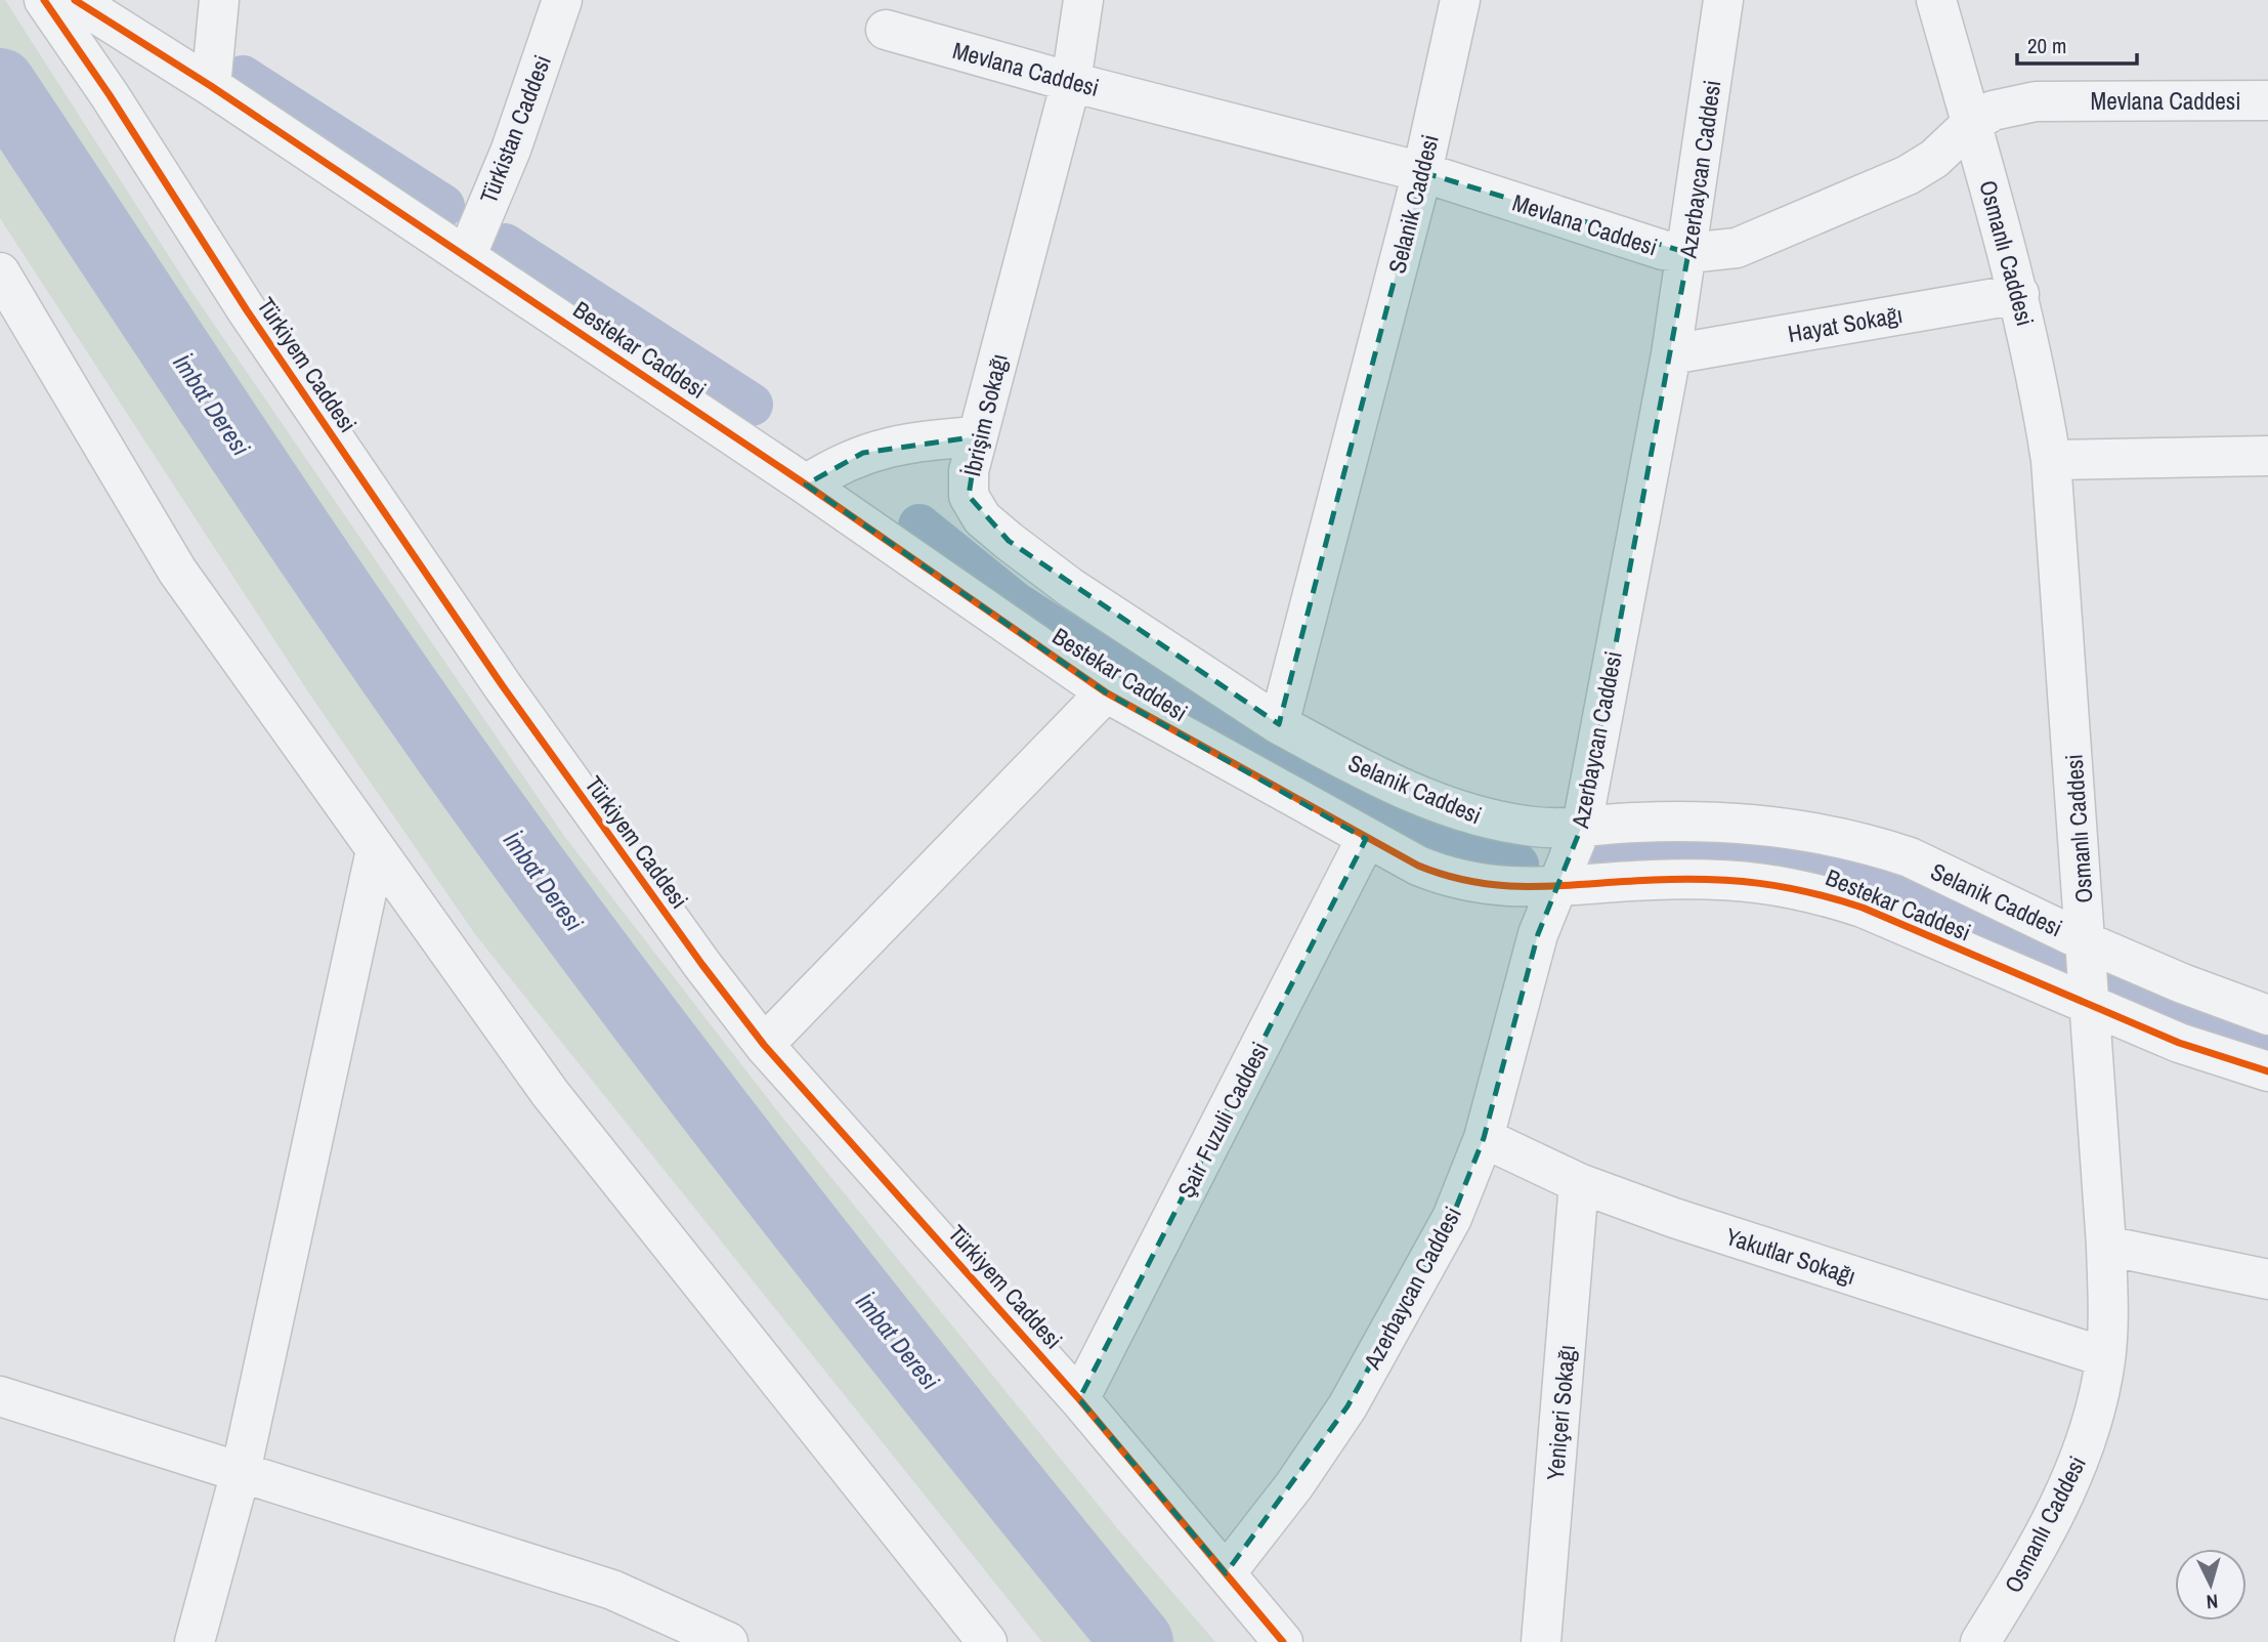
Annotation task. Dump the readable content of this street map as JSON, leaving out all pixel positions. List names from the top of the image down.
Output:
{
  "streets": {
    "street": [
      "Mevlana Caddesi",
      "Türkistan Caddesi",
      "Azerbaycan Caddesi",
      "Selanik Caddesi",
      "Osmanlı Caddesi",
      "Hayat Sokağı",
      "Bestekar Caddesi",
      "Türkiyem Caddesi",
      "İbrişim Sokağı",
      "Şair Fuzuli Caddesi",
      "Yakutlar Sokağı",
      "Yeniçeri Sokağı"
    ]
  },
  "crossings": [
    ["Mevlana Caddesi", "Azerbaycan Caddesi"],
    ["Mevlana Caddesi", "Selanik Caddesi"],
    ["Mevlana Caddesi", "Osmanlı Caddesi"],
    ["Mevlana Caddesi", "İbrişim Sokağı"],
    ["Türkistan Caddesi", "Bestekar Caddesi"],
    ["Azerbaycan Caddesi", "Selanik Caddesi"],
    ["Azerbaycan Caddesi", "Hayat Sokağı"],
    ["Azerbaycan Caddesi", "Bestekar Caddesi"],
    ["Azerbaycan Caddesi", "Türkiyem Caddesi"],
    ["Azerbaycan Caddesi", "Yakutlar Sokağı"],
    ["Selanik Caddesi", "Osmanlı Caddesi"],
    ["Selanik Caddesi", "İbrişim Sokağı"],
    ["Osmanlı Caddesi", "Hayat Sokağı"],
    ["Osmanlı Caddesi", "Bestekar Caddesi"],
    ["Osmanlı Caddesi", "Yakutlar Sokağı"],
    ["Bestekar Caddesi", "Şair Fuzuli Caddesi"],
    ["Türkiyem Caddesi", "Şair Fuzuli Caddesi"],
    ["Yakutlar Sokağı", "Yeniçeri Sokağı"]
  ],
  "water": ["İmbat Deresi"],
  "scale_bar": "20 m",
  "north": "bottom"
}
